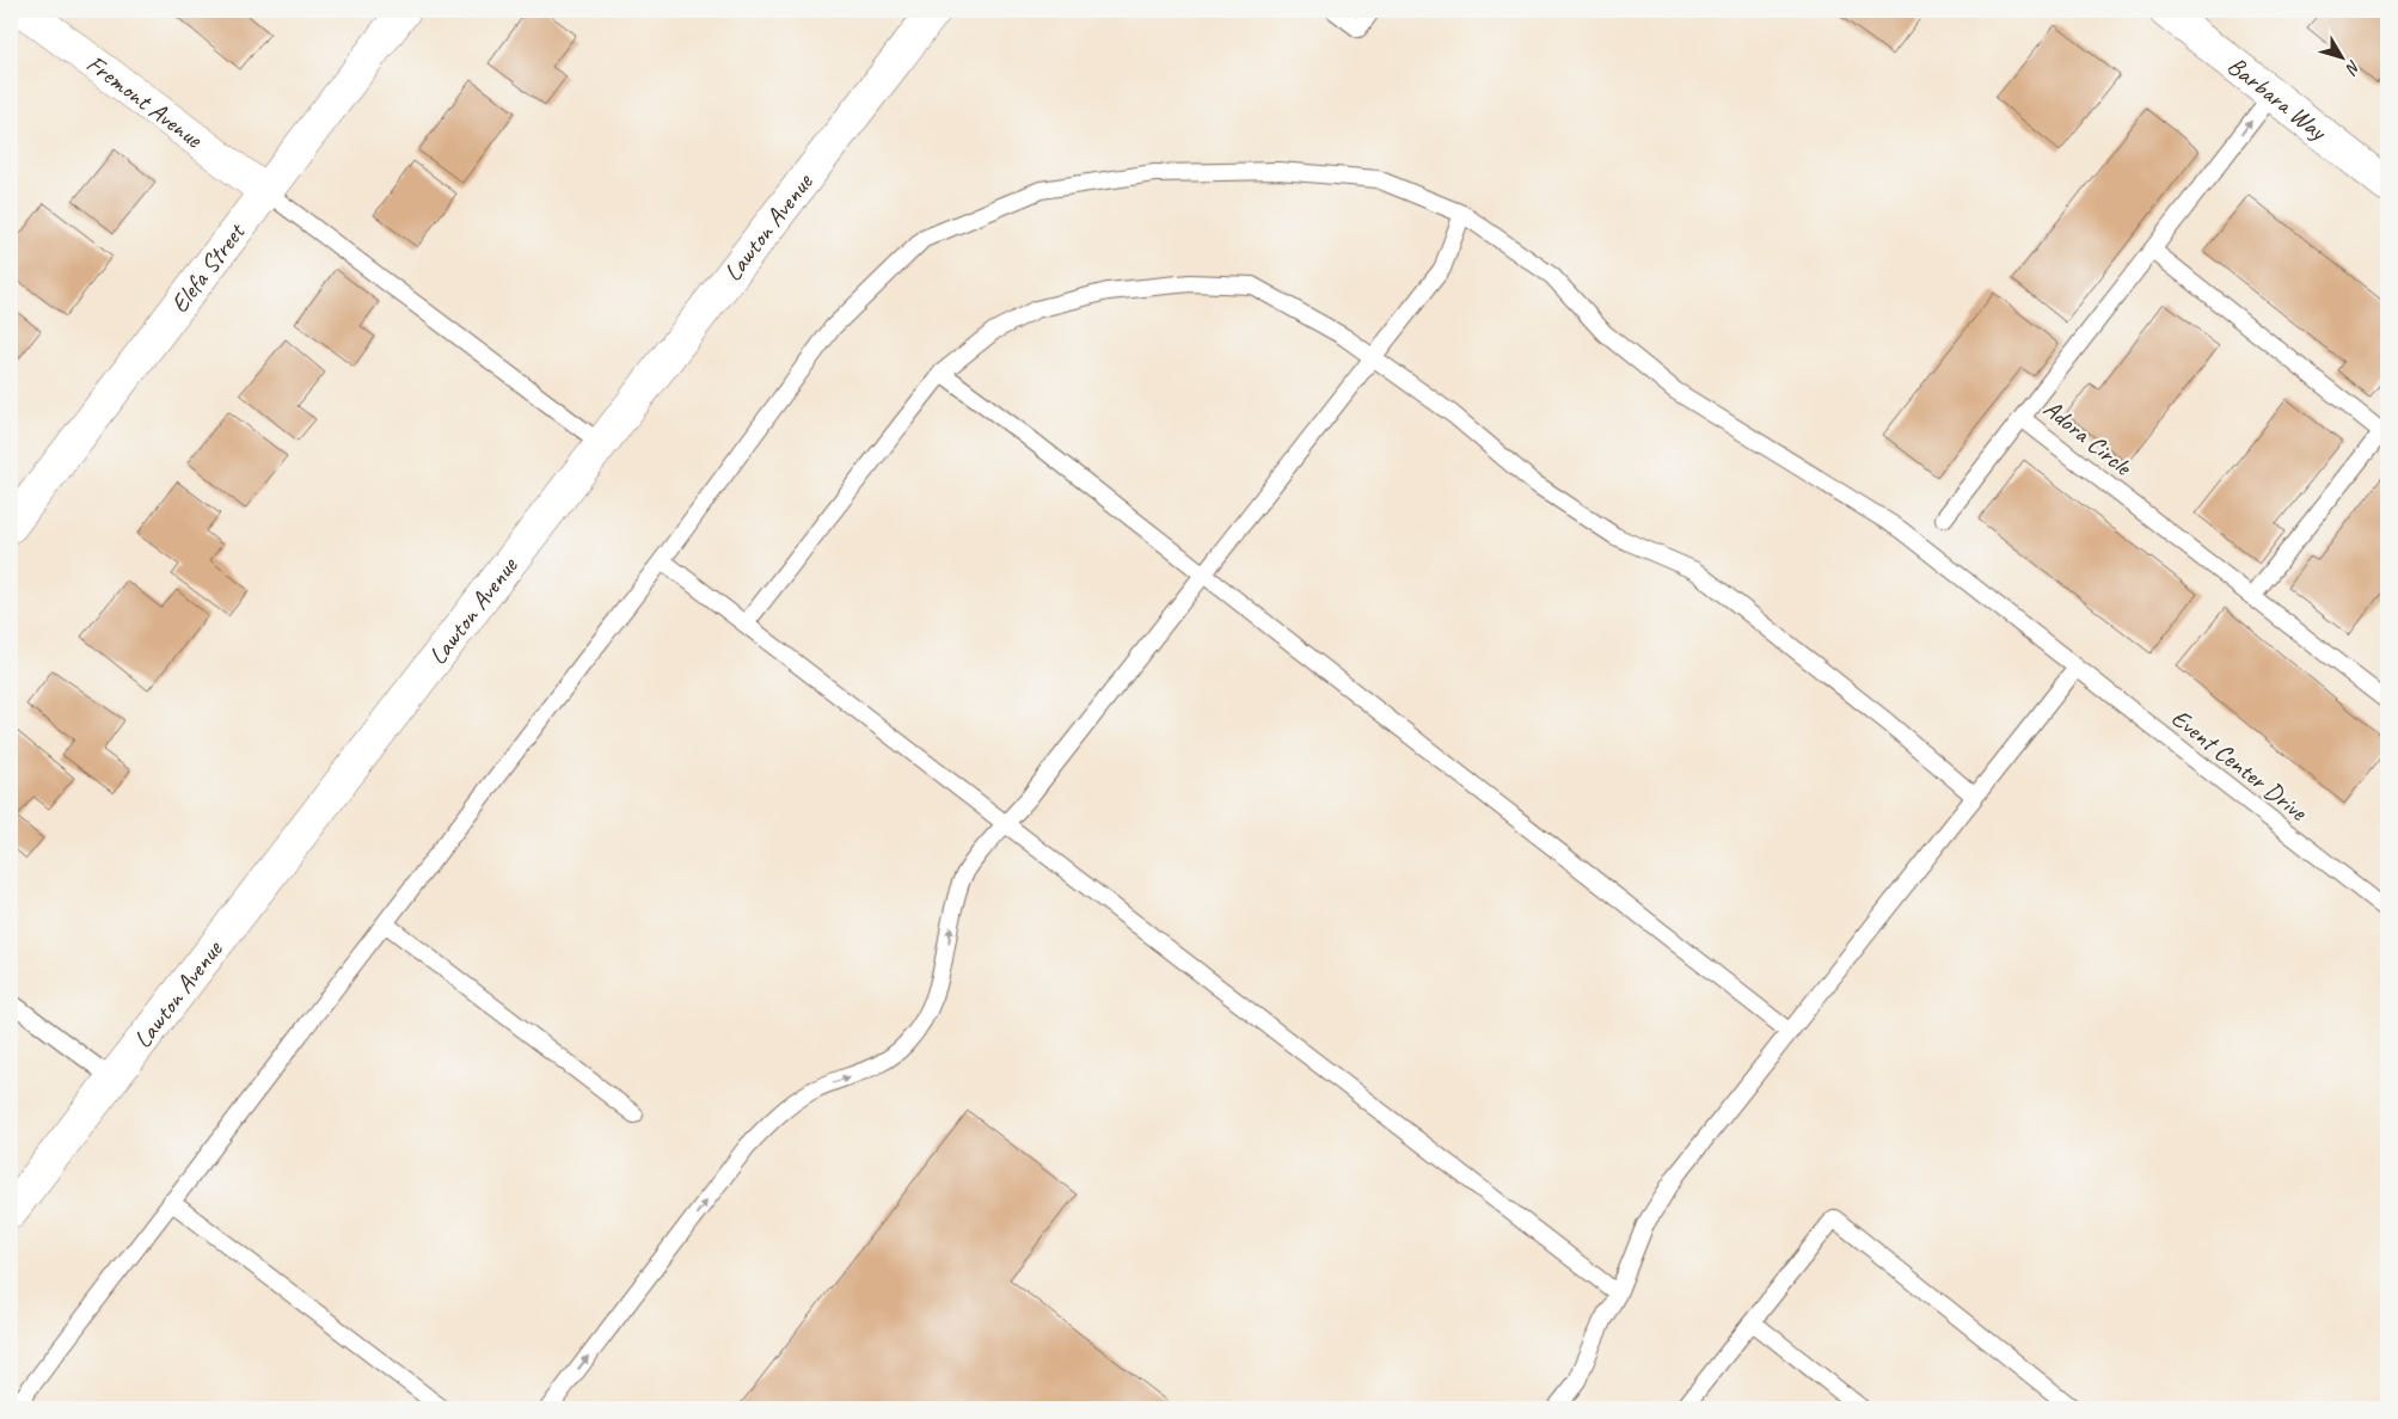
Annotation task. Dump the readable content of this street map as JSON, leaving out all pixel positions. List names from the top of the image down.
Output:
{
  "streets": {
    "street": [
      "Barbara Way",
      "Fremont Avenue",
      "Lawton Avenue",
      "Elefa Street"
    ],
    "lane": ["Adora Circle", "Event Center Drive"]
  },
  "crossings": [
    ["Barbara Way", "Adora Circle"],
    ["Fremont Avenue", "Elefa Street"]
  ],
  "north": "bottom right"
}
